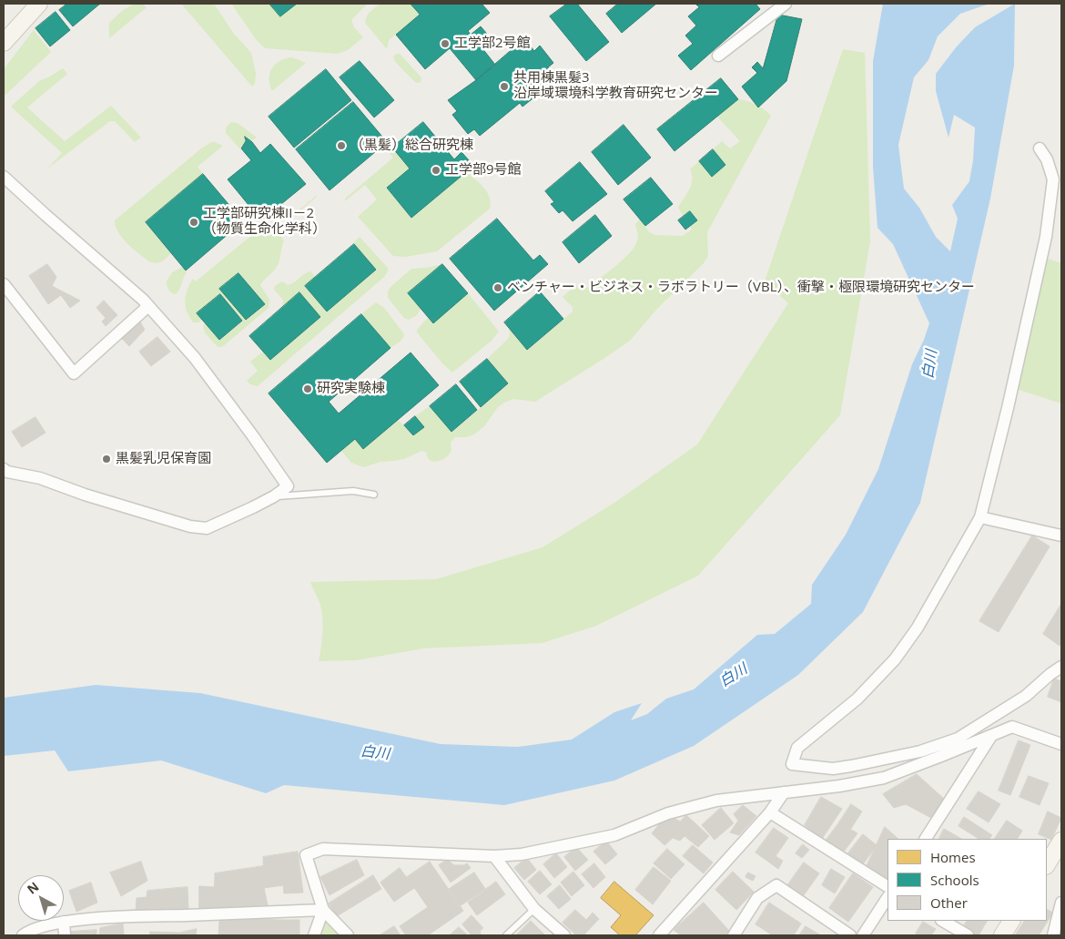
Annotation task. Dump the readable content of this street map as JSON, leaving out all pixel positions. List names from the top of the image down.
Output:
{
  "water": ["白川"],
  "places": [
    "工学部2号館",
    "共用棟黒髪3 沿岸域環境科学教育研究センター",
    "（黒髪）総合研究棟",
    "工学部9号館",
    "工学部研究棟II－2 （物質生命化学科）",
    "ベンチャー・ビジネス・ラボラトリー（VBL）、衝撃・極限環境研究センター",
    "研究実験棟",
    "黒髪乳児保育園"
  ],
  "legend": ["Homes", "Schools", "Other"],
  "north": "top left"
}
